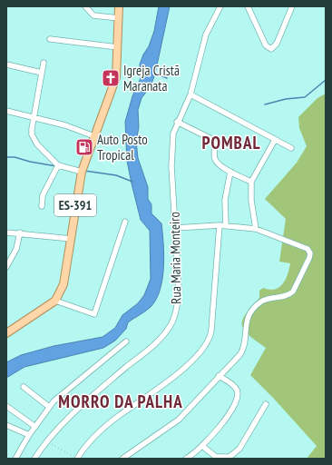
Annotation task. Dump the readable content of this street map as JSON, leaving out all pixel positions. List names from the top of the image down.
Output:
{
  "streets": {
    "main road": ["ES-391"],
    "street": ["Rua Maria Monteiro"]
  },
  "districts": ["POMBAL", "MORRO DA PALHA"],
  "places": {
    "church": ["Igreja Cristã Maranata"],
    "fuel station": ["Auto Posto Tropical"]
  }
}
